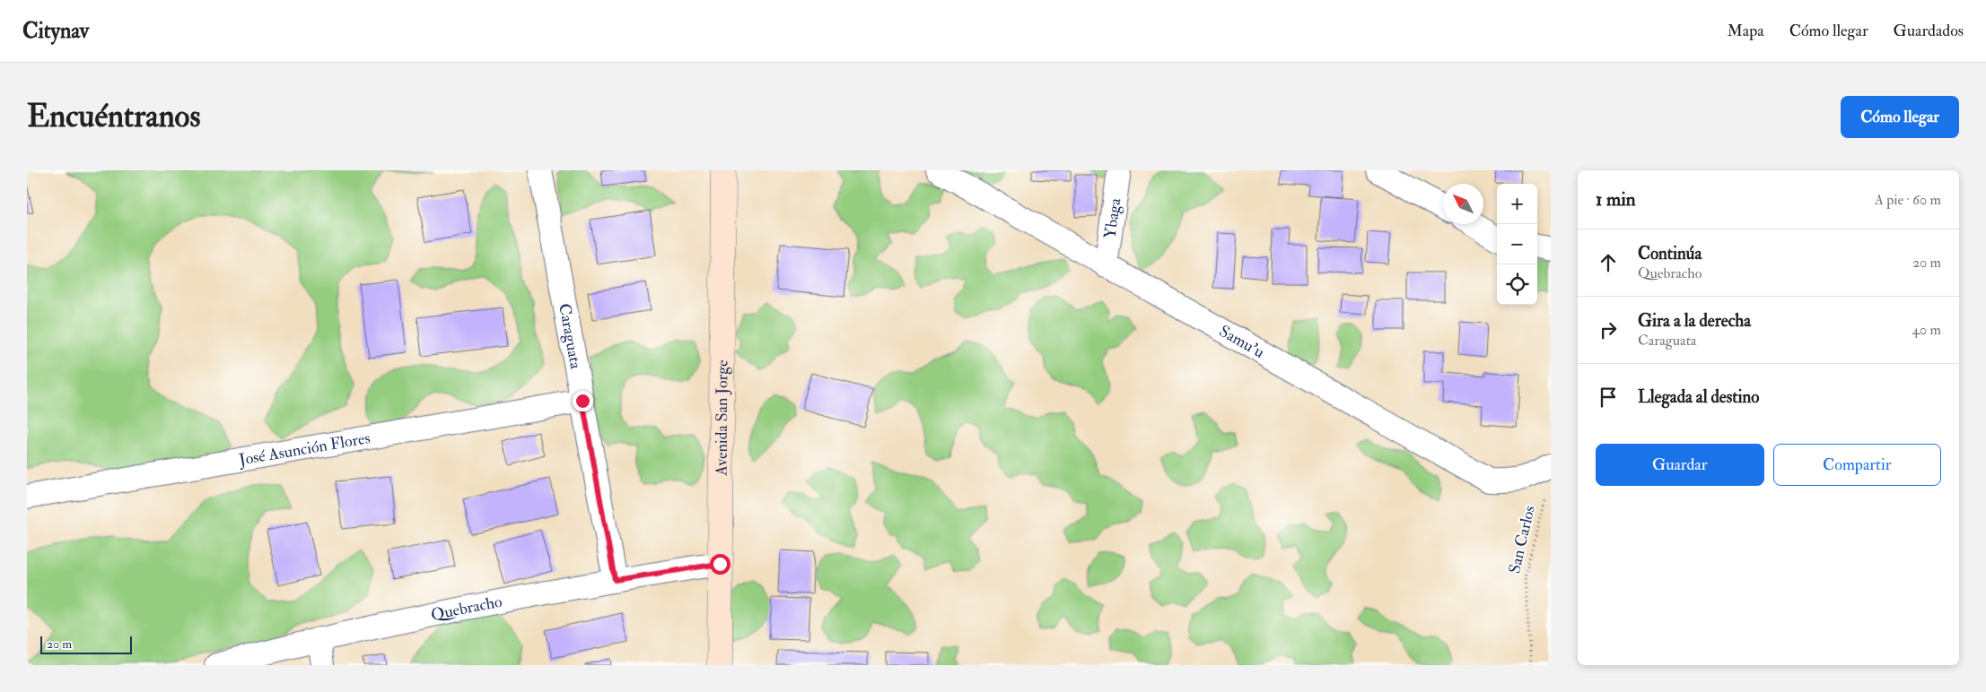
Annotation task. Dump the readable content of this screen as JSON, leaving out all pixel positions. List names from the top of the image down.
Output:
{
  "streets": {
    "street": [
      "Ybaga",
      "Caraguata",
      "Samu'u",
      "Avenida San Jorge",
      "José Asunción Flores",
      "Quebracho"
    ],
    "path": ["San Carlos"]
  },
  "crossings": [
    ["Ybaga", "Samu'u"],
    ["Caraguata", "José Asunción Flores"],
    ["Caraguata", "Quebracho"],
    ["Avenida San Jorge", "Quebracho"]
  ],
  "scale_bar": "20 m",
  "north": "top left",
  "page": {
    "header": "Citynav",
    "nav": ["Mapa", "Cómo llegar", "Guardados"],
    "buttons": [
      "Cómo llegar",
      ["Guardar", "Compartir"]
    ],
    "title": "Encuéntranos",
    "heading": ["1 min", "A pie · 60 m"],
    "map_buttons": ["+", "−"],
    "list": [
      ["Continúa", "Quebracho", "20 m"],
      ["Gira a la derecha", "Caraguata", "40 m"],
      "Llegada al destino"
    ],
    "scale": "20 m"
  }
}
